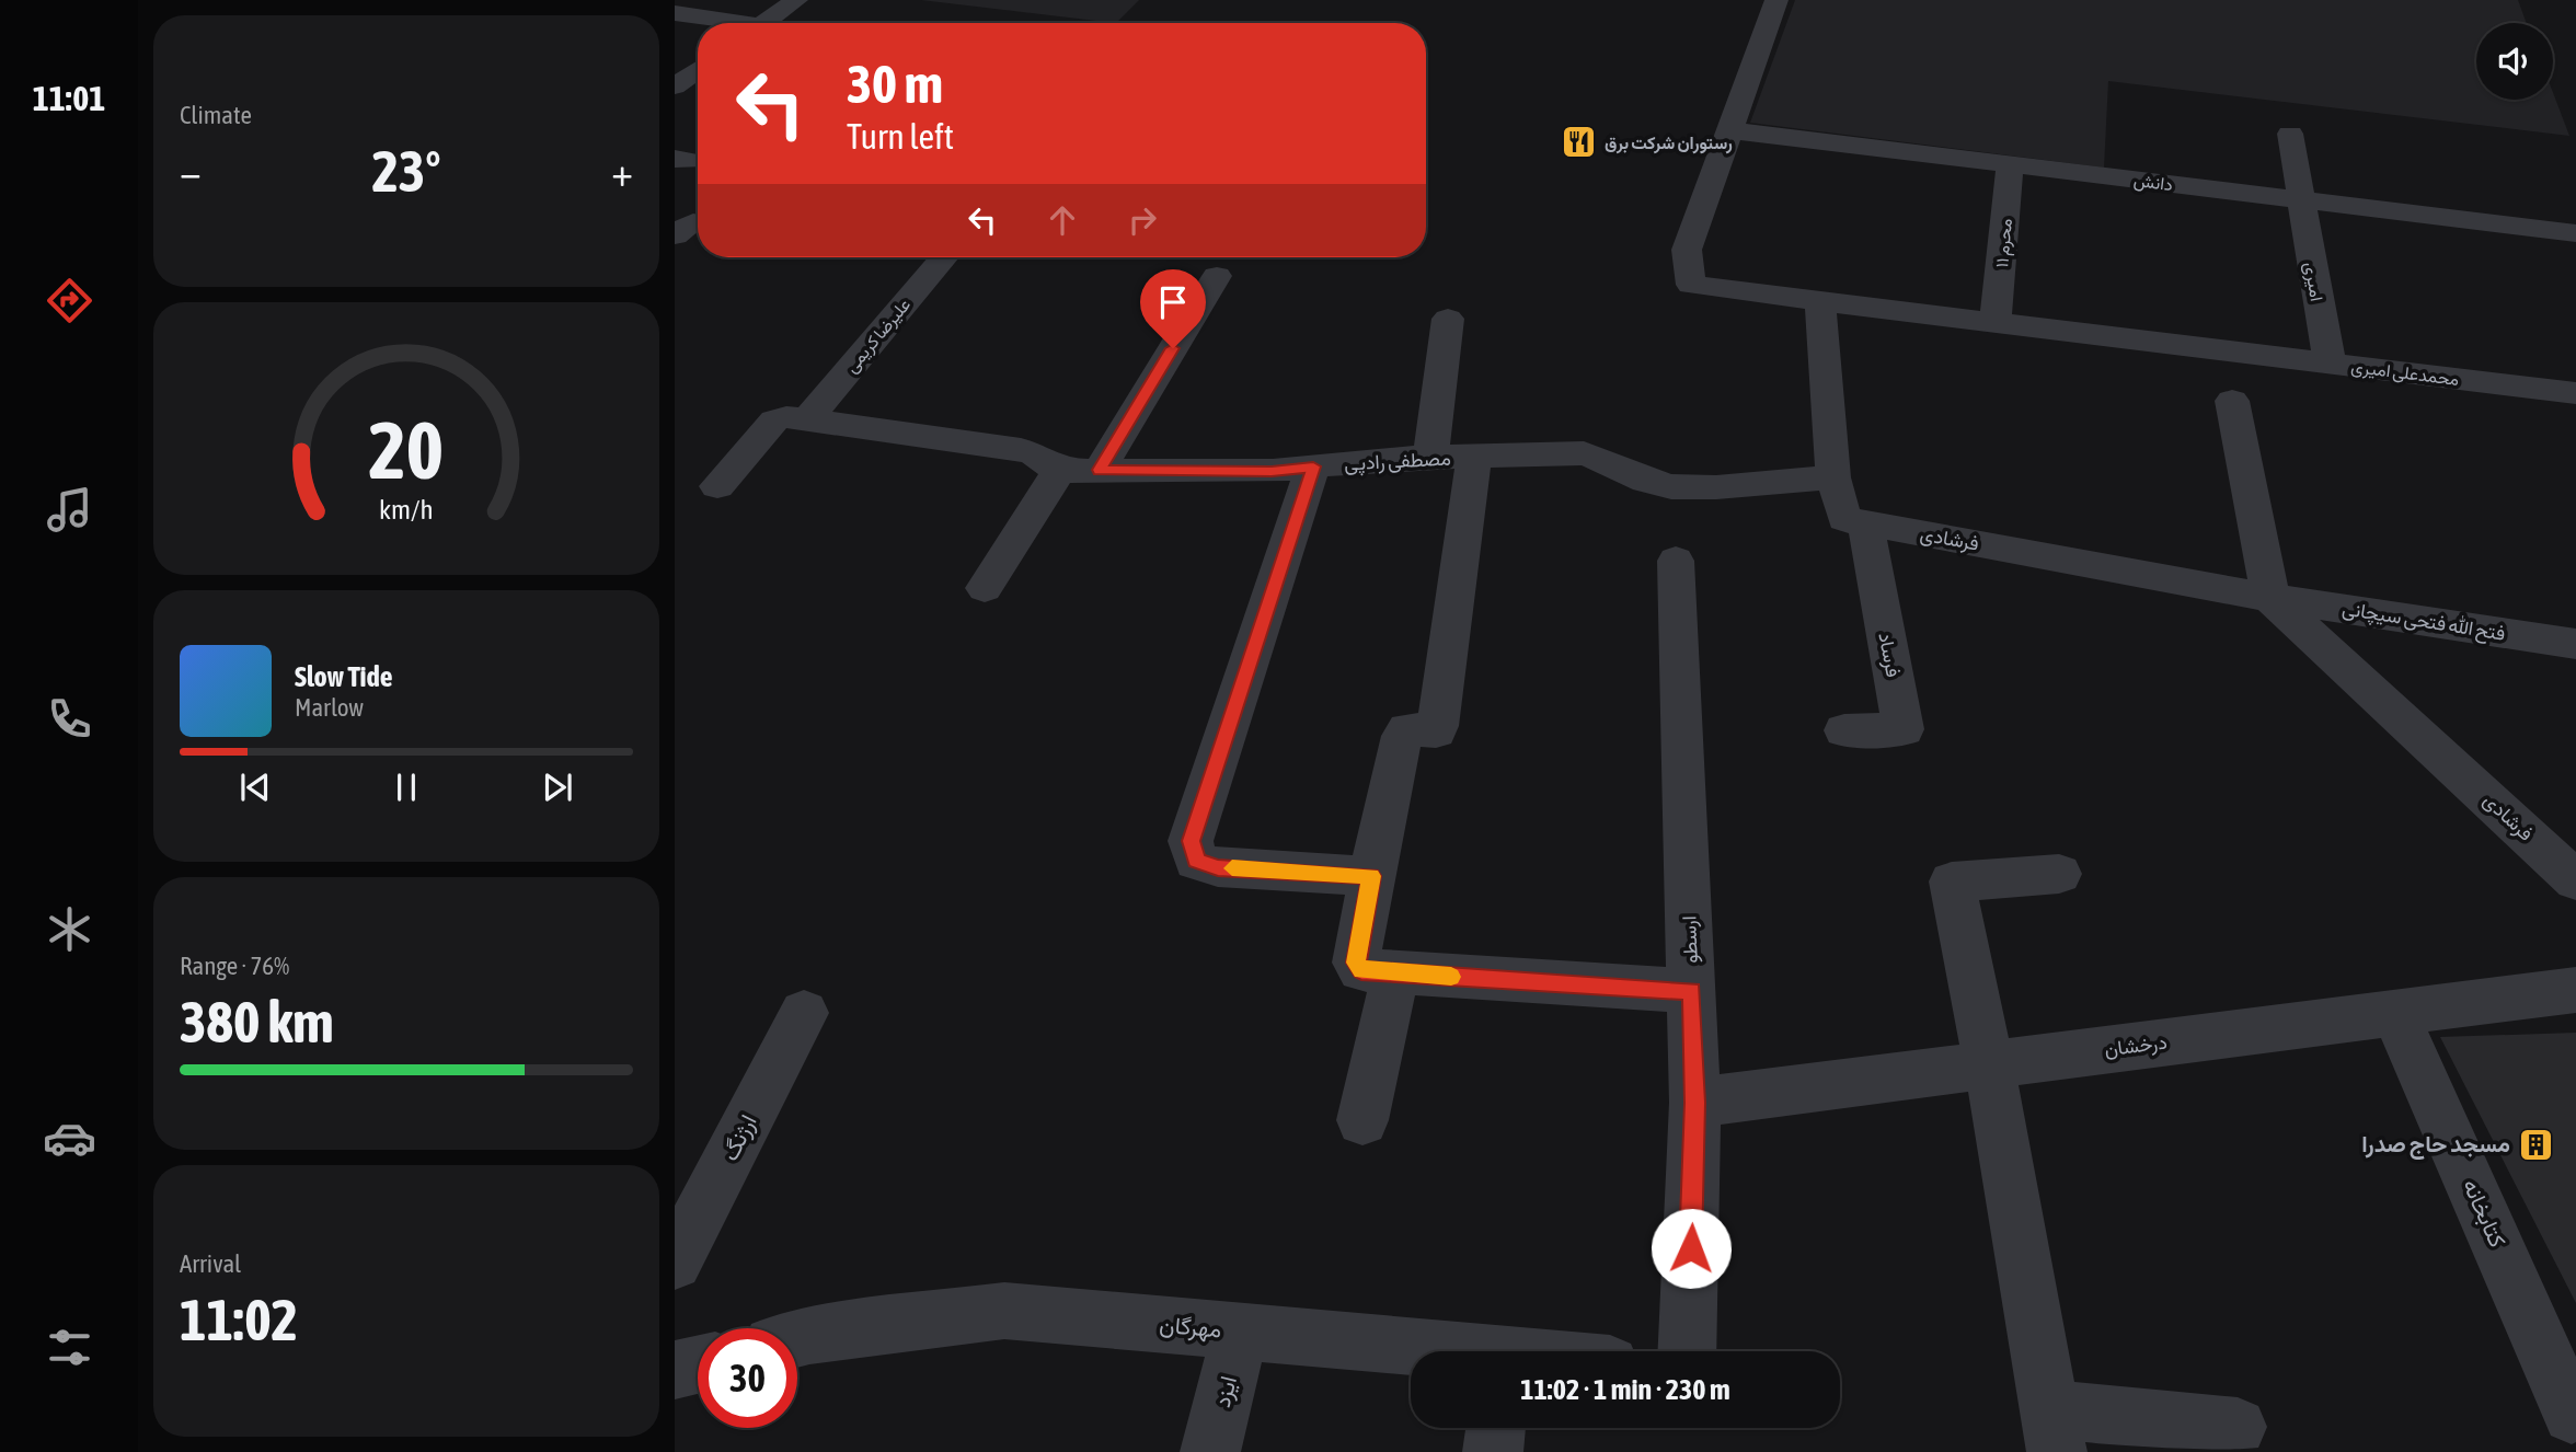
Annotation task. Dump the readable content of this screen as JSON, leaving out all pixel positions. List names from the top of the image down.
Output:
{
  "streets": {
    "street": [
      "دانش",
      "۱۱ محرم",
      "امیری",
      "علیرضا کریمی",
      "محمدعلی امیری",
      "مصطفی رادپی",
      "فرشادی",
      "فتح الله فتحی سیچانی",
      "فرساد",
      "ارسطو",
      "درخشان",
      "ارژنگ",
      "کتابخانه",
      "مهرگان",
      "ایزد"
    ]
  },
  "crossings": [
    ["دانش", "۱۱ محرم"],
    ["دانش", "امیری"],
    ["۱۱ محرم", "محمدعلی امیری"],
    ["امیری", "محمدعلی امیری"],
    ["مصطفی رادپی", "فرشادی"],
    ["فرشادی", "فتح الله فتحی سیچانی"],
    ["فرشادی", "فرساد"],
    ["ارسطو", "درخشان"],
    ["درخشان", "کتابخانه"],
    ["مهرگان", "ایزد"]
  ],
  "places": {
    "restaurant": ["رستوران شرکت برق"],
    "building": ["مسجد حاج صدرا"]
  },
  "page": {
    "tabs": "11:01",
    "tile": [
      "Climate",
      ["Range · 76%", "380 km"],
      ["Arrival", "11:02"]
    ],
    "turn": ["30 m", "Turn left"],
    "heat": ["−", "23°", "+"],
    "song": ["Slow Tide", "Marlow"],
    "limit": "30",
    "trip": "11:02 · 1 min · 230 m",
    "gauge": ["20", "km/h"]
  }
}
